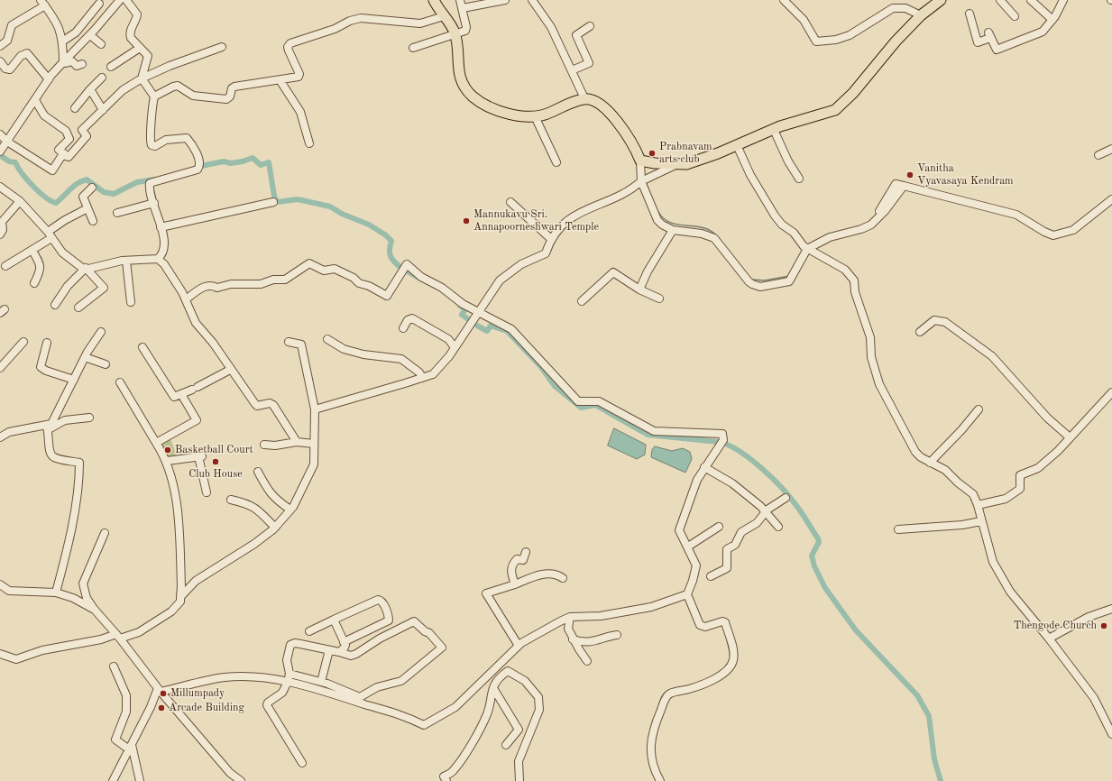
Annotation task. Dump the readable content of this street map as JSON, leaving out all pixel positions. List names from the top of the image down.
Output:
{
  "places": [
    "Prabnavam arts club",
    "Vanitha Vyavasaya Kendram",
    "Mannukavu Sri. Annapoorneshwari Temple",
    "Basketball Court",
    "Club House",
    "Thengode Church",
    "Millumpady",
    "Arcade Building"
  ]
}
